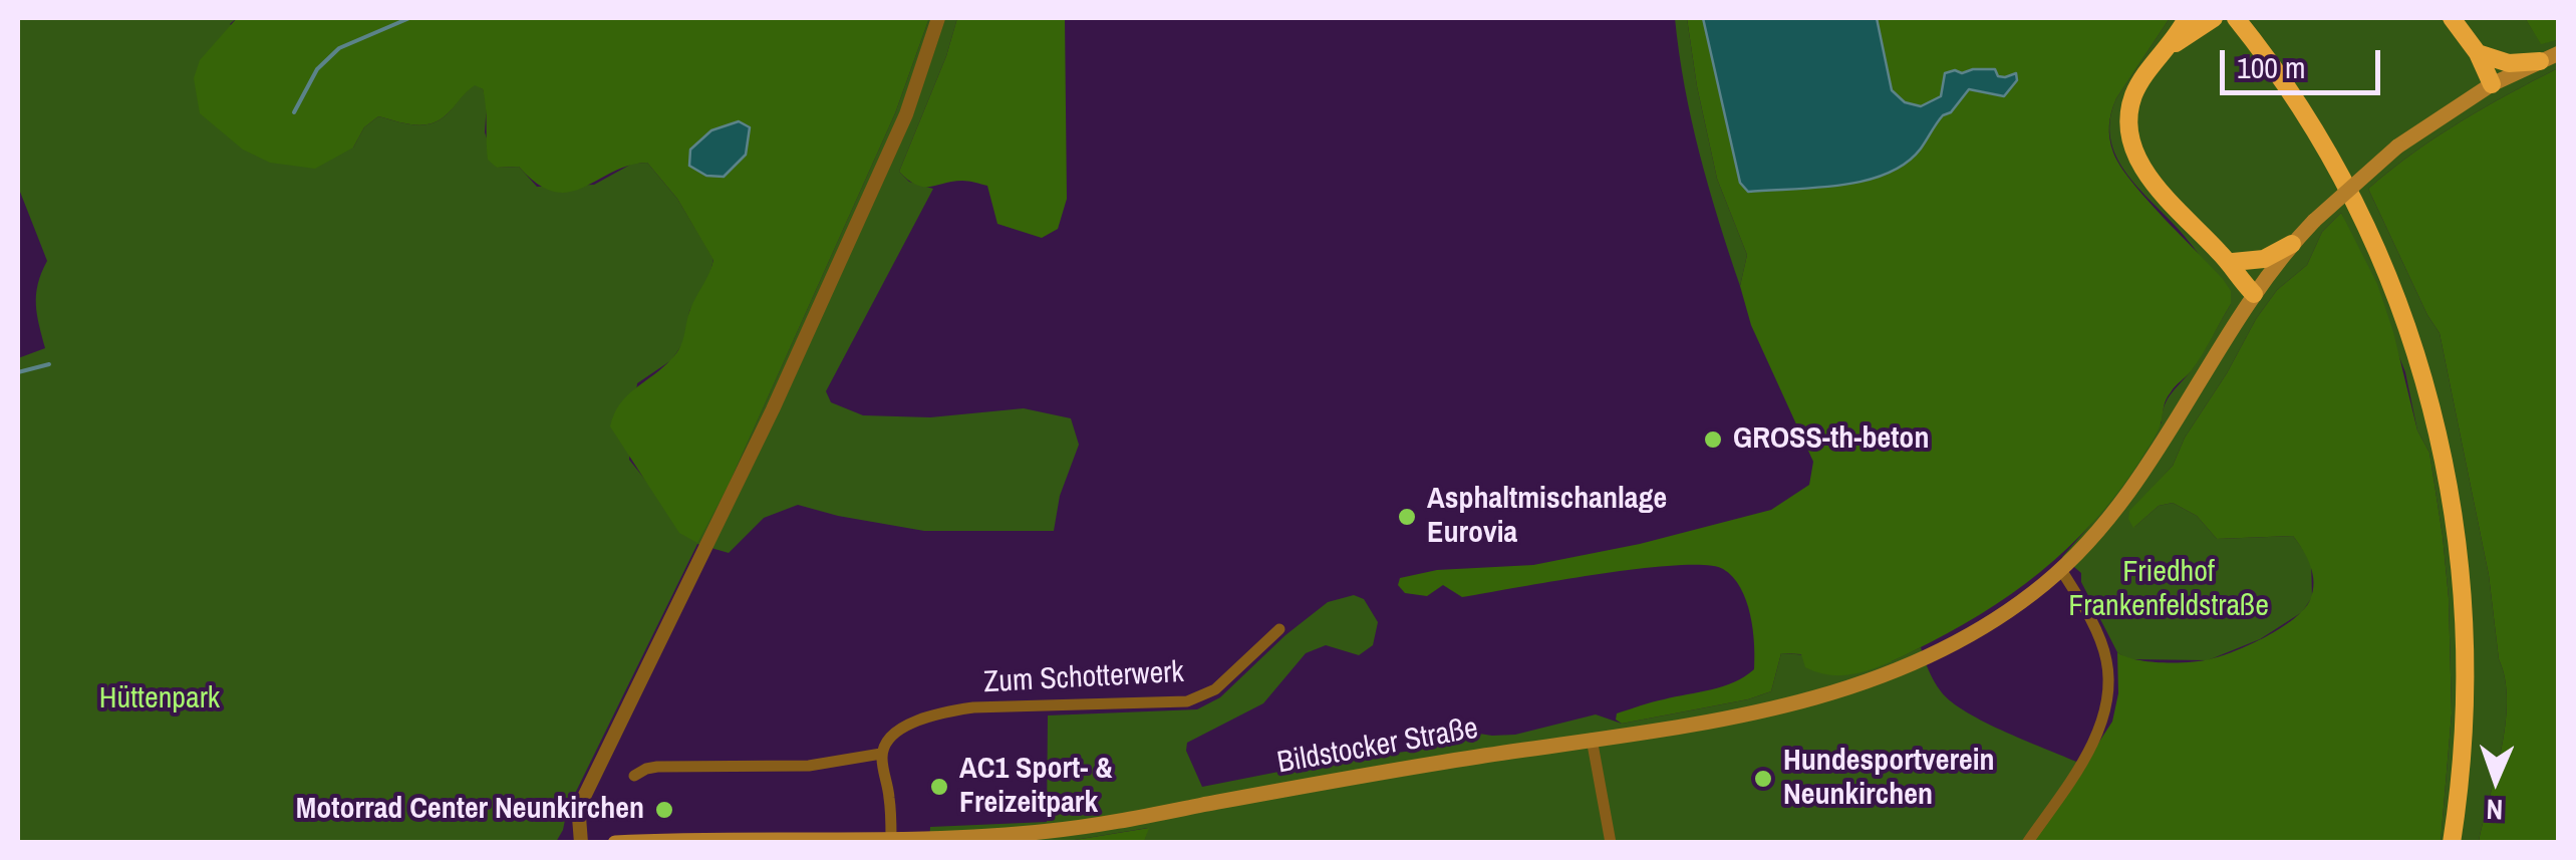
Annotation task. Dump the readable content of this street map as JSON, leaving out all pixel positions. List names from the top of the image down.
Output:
{
  "streets": {
    "main road": ["Bildstocker Straße"],
    "street": ["Zum Schotterwerk"]
  },
  "parks": ["Friedhof Frankenfeldstraße", "Hüttenpark"],
  "places": [
    "GROSS-th-beton",
    "Asphaltmischanlage Eurovia",
    "Hundesportverein Neunkirchen",
    "AC1 Sport- & Freizeitpark",
    "Motorrad Center Neunkirchen"
  ],
  "scale_bar": "100 m",
  "north": "bottom"
}
